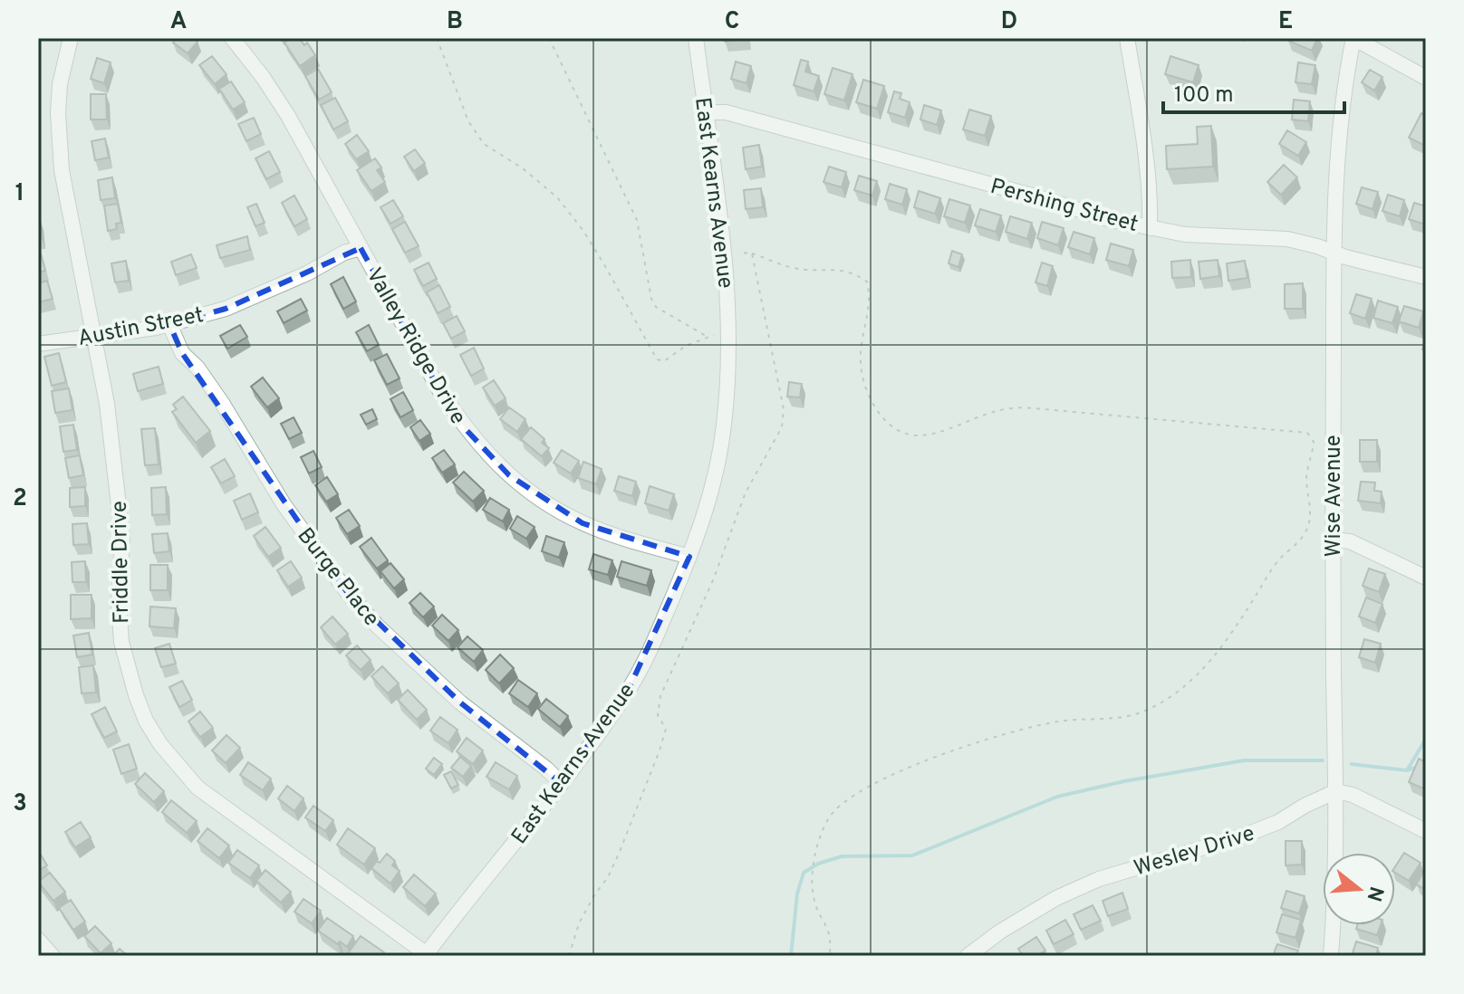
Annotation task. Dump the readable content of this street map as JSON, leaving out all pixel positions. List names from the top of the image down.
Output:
{
  "streets": {
    "street": [
      "East Kearns Avenue",
      "Pershing Street",
      "Austin Street",
      "Valley Ridge Drive",
      "Wise Avenue",
      "Friddle Drive",
      "Burge Place",
      "Wesley Drive"
    ]
  },
  "crossings": [
    ["East Kearns Avenue", "Pershing Street"],
    ["East Kearns Avenue", "Valley Ridge Drive"],
    ["East Kearns Avenue", "Friddle Drive"],
    ["East Kearns Avenue", "Burge Place"],
    ["Pershing Street", "Wise Avenue"],
    ["Austin Street", "Valley Ridge Drive"],
    ["Austin Street", "Friddle Drive"],
    ["Austin Street", "Burge Place"],
    ["Wise Avenue", "Wesley Drive"]
  ],
  "scale_bar": "100 m",
  "north": "right",
  "grid": {
    "columns": [
      "A",
      "B",
      "C",
      "D",
      "E"
    ],
    "rows": ["1", "2", "3"]
  }
}
